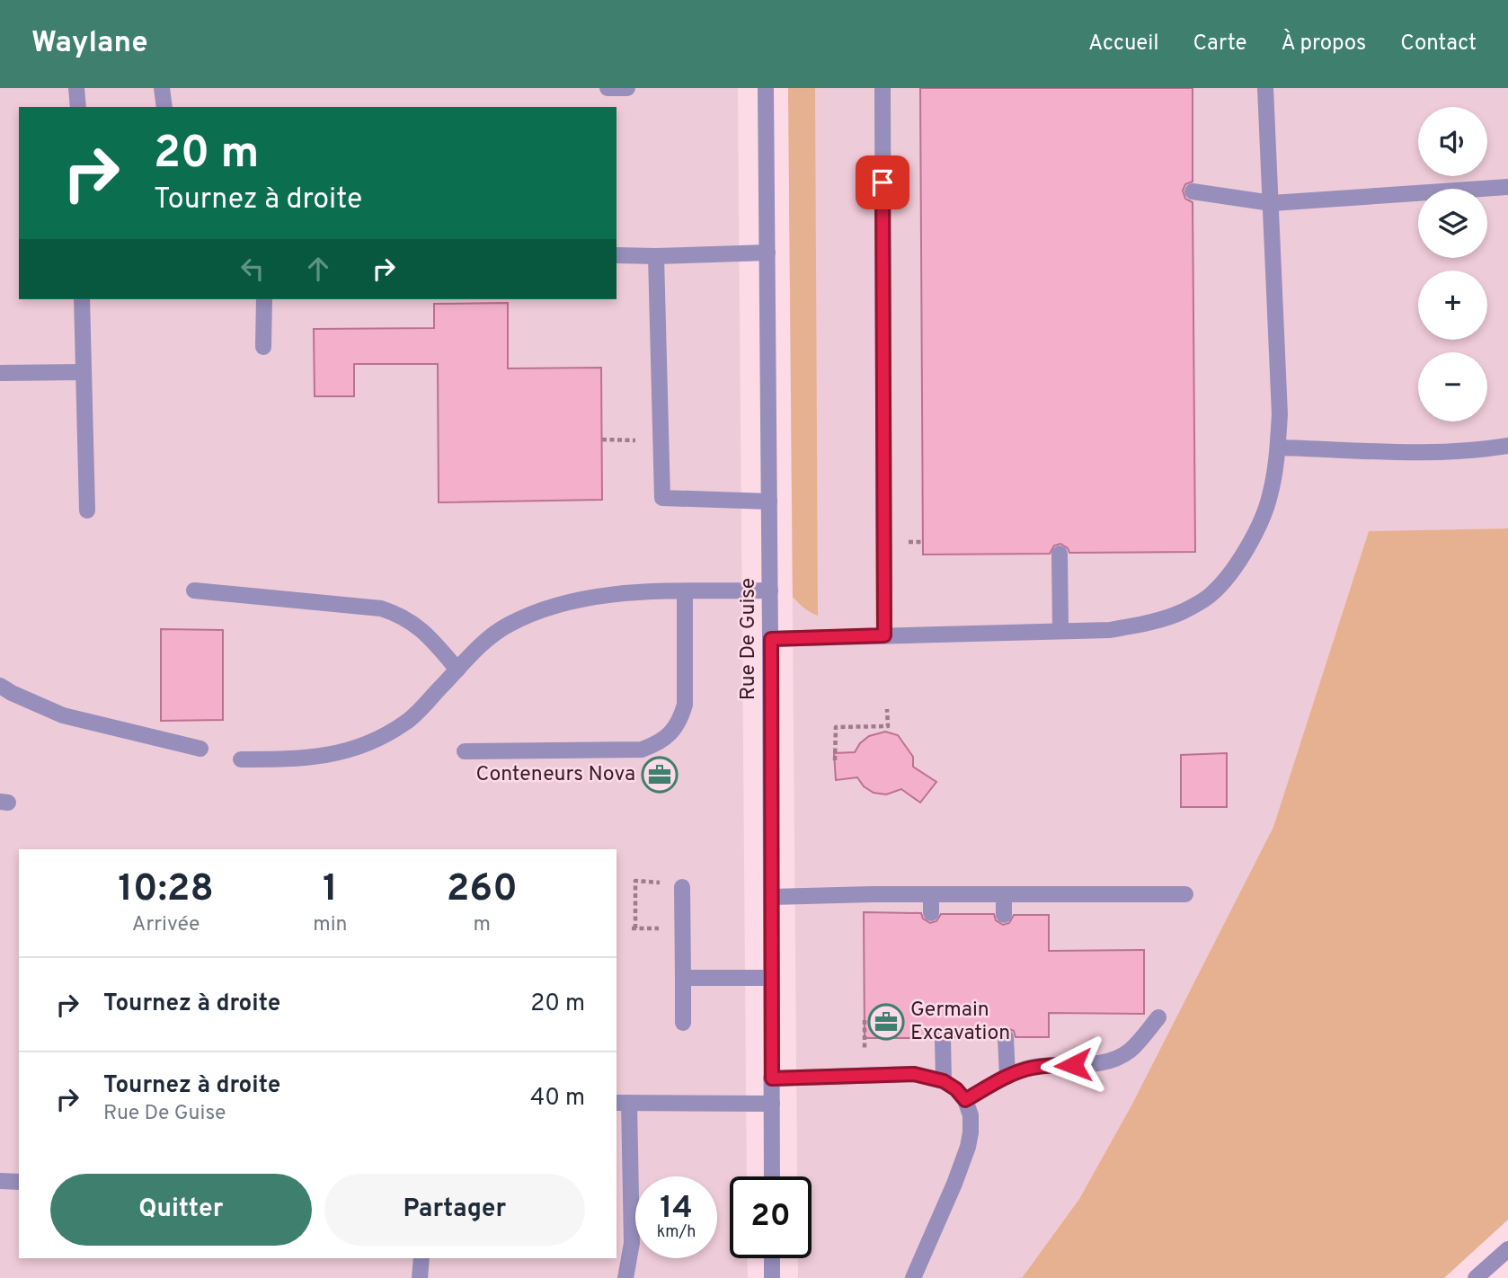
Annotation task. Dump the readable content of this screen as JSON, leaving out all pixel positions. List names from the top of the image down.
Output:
{
  "streets": {
    "street": ["Rue De Guise"]
  },
  "places": {
    "office": ["Conteneurs Nova", "Germain Excavation"]
  },
  "page": {
    "header": "Waylane",
    "nav": [
      "Accueil",
      "Carte",
      "À propos",
      "Contact"
    ],
    "map_buttons": ["+", "−"],
    "turn": ["20 m", "Tournez à droite"],
    "eta": [
      "10:28",
      "Arrivée",
      "1",
      "min",
      "260",
      "m"
    ],
    "list": [
      {
        "name": "Tournez à droite",
        "value": "20 m"
      },
      {
        "name": "Tournez à droite",
        "note": "Rue De Guise",
        "value": "40 m"
      }
    ],
    "buttons": ["Quitter", "Partager"],
    "speed": "14 km/h",
    "limit": "20"
  }
}
